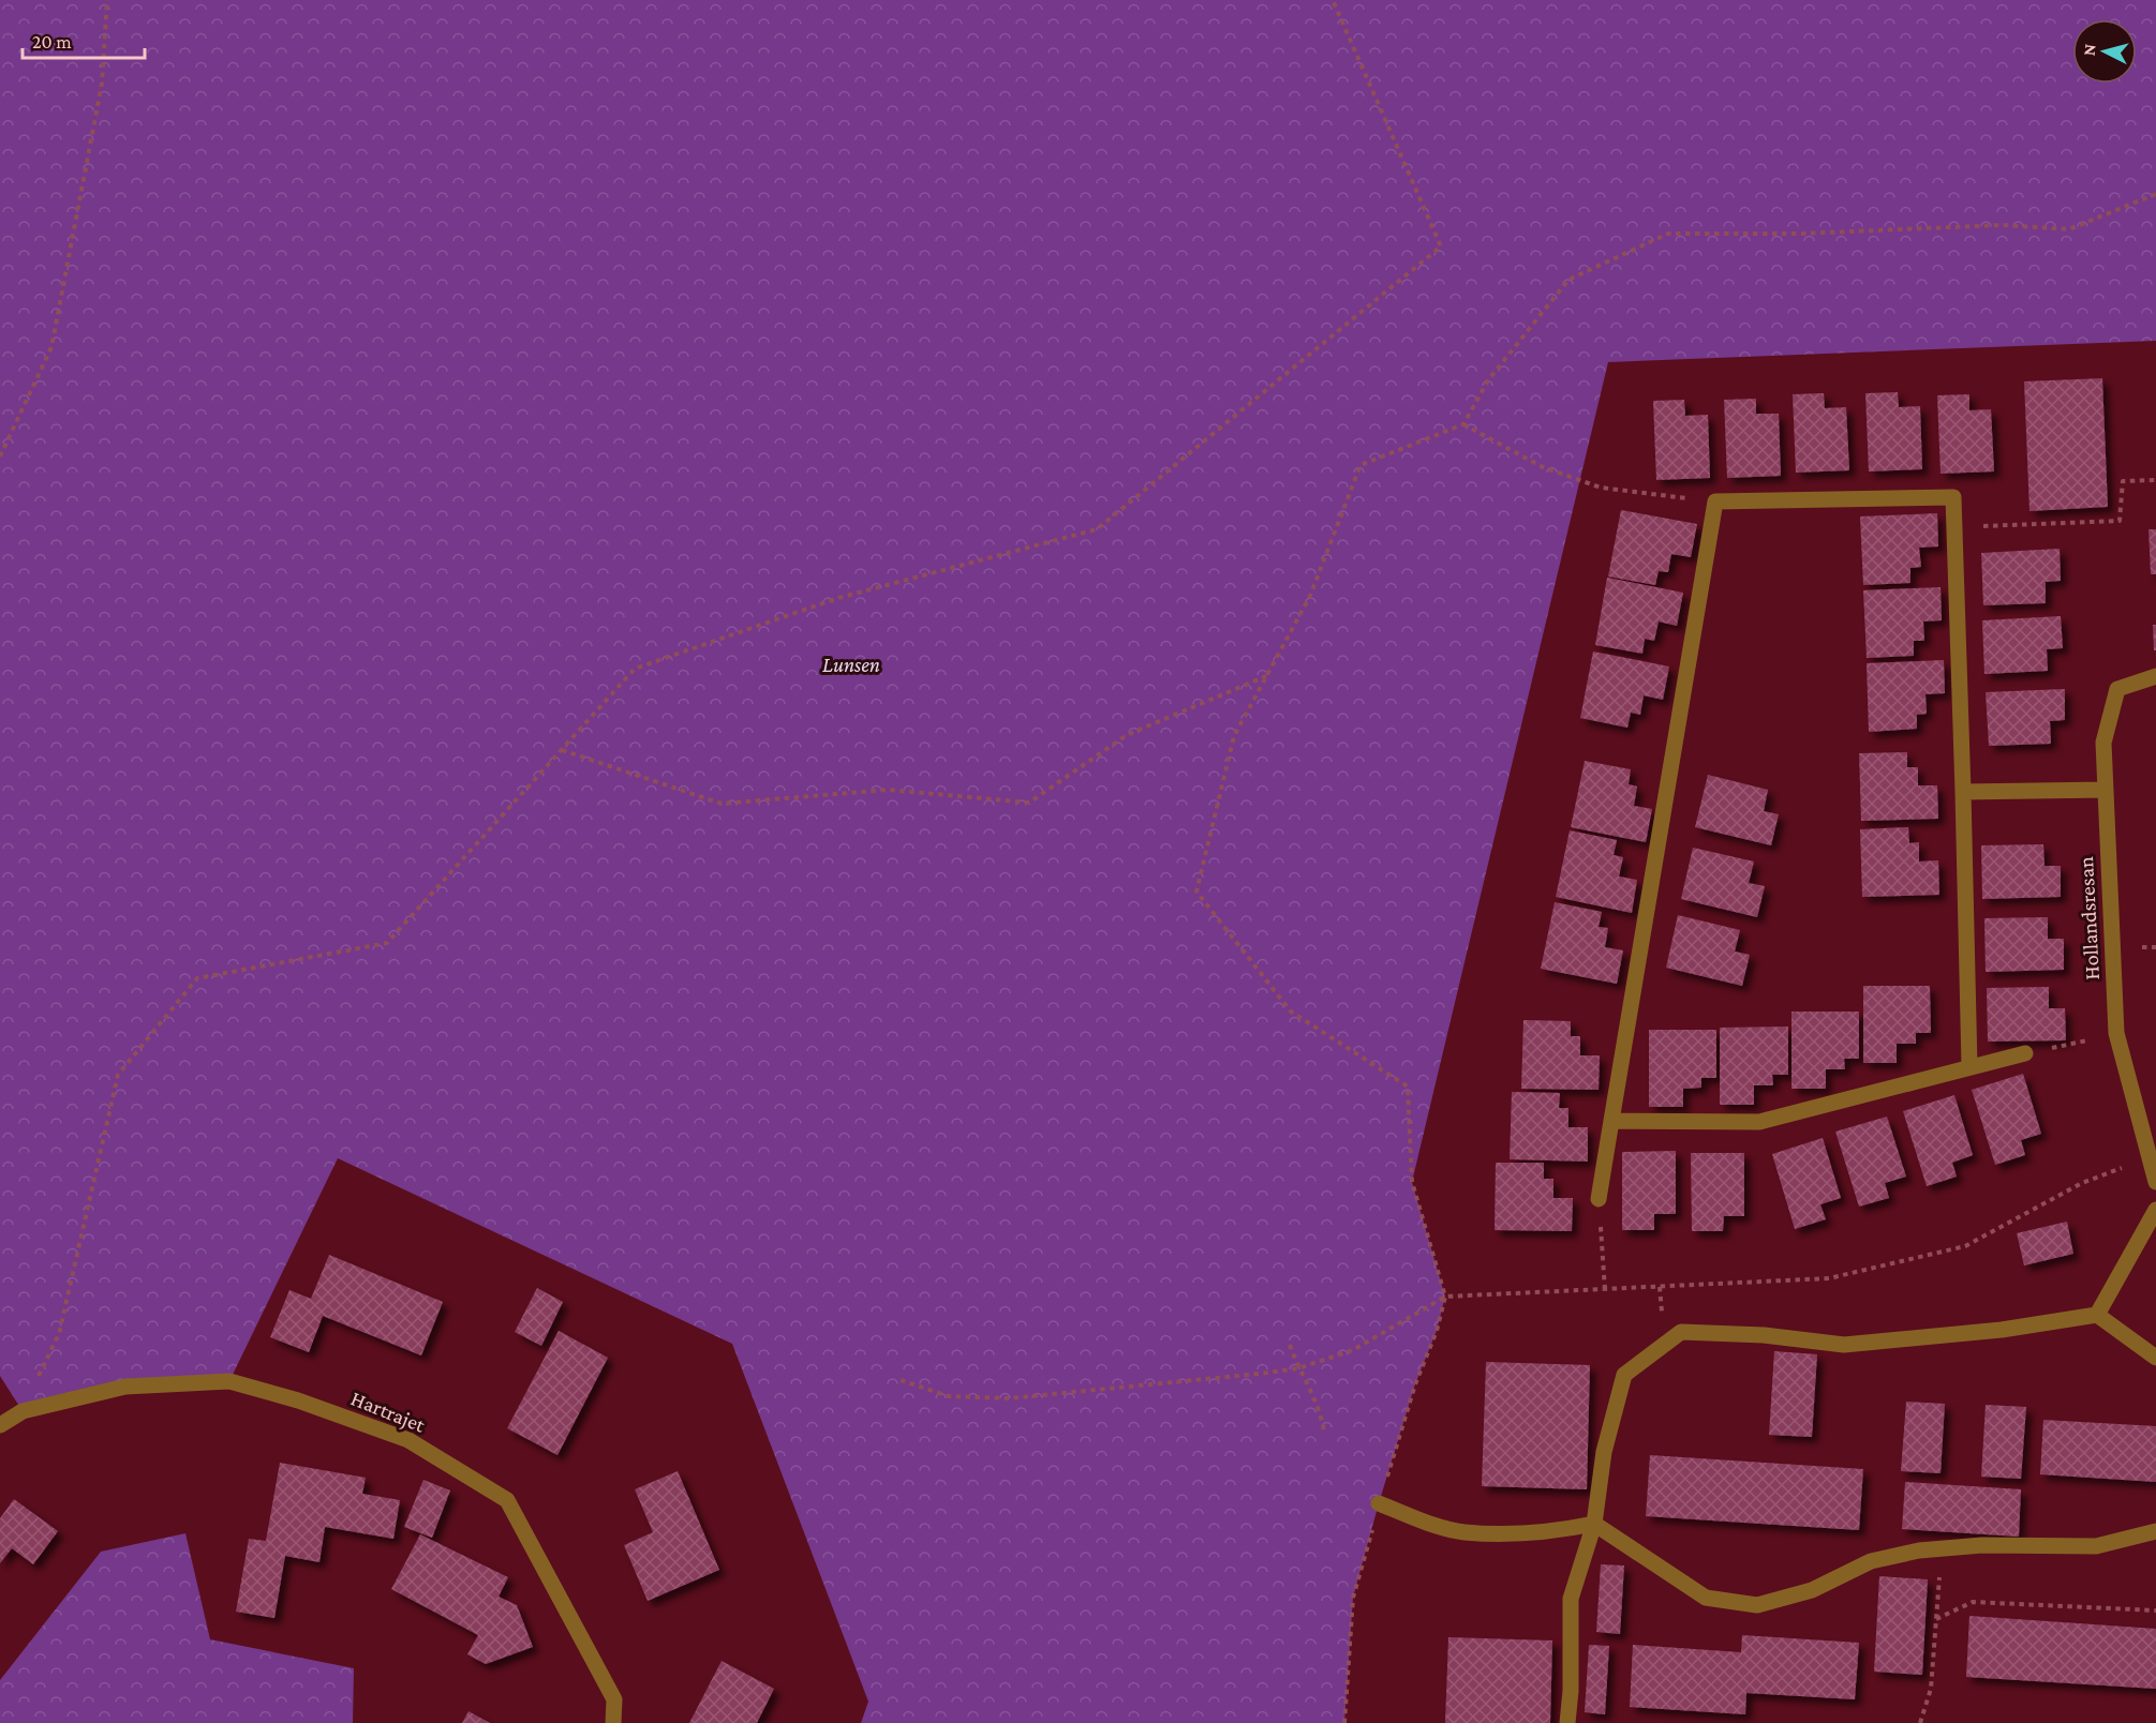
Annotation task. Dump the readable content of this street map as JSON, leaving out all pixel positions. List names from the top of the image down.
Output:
{
  "streets": {
    "street": ["Hollandsresan", "Hartrajet"]
  },
  "parks": ["Lunsen"],
  "scale_bar": "20 m",
  "north": "left"
}
